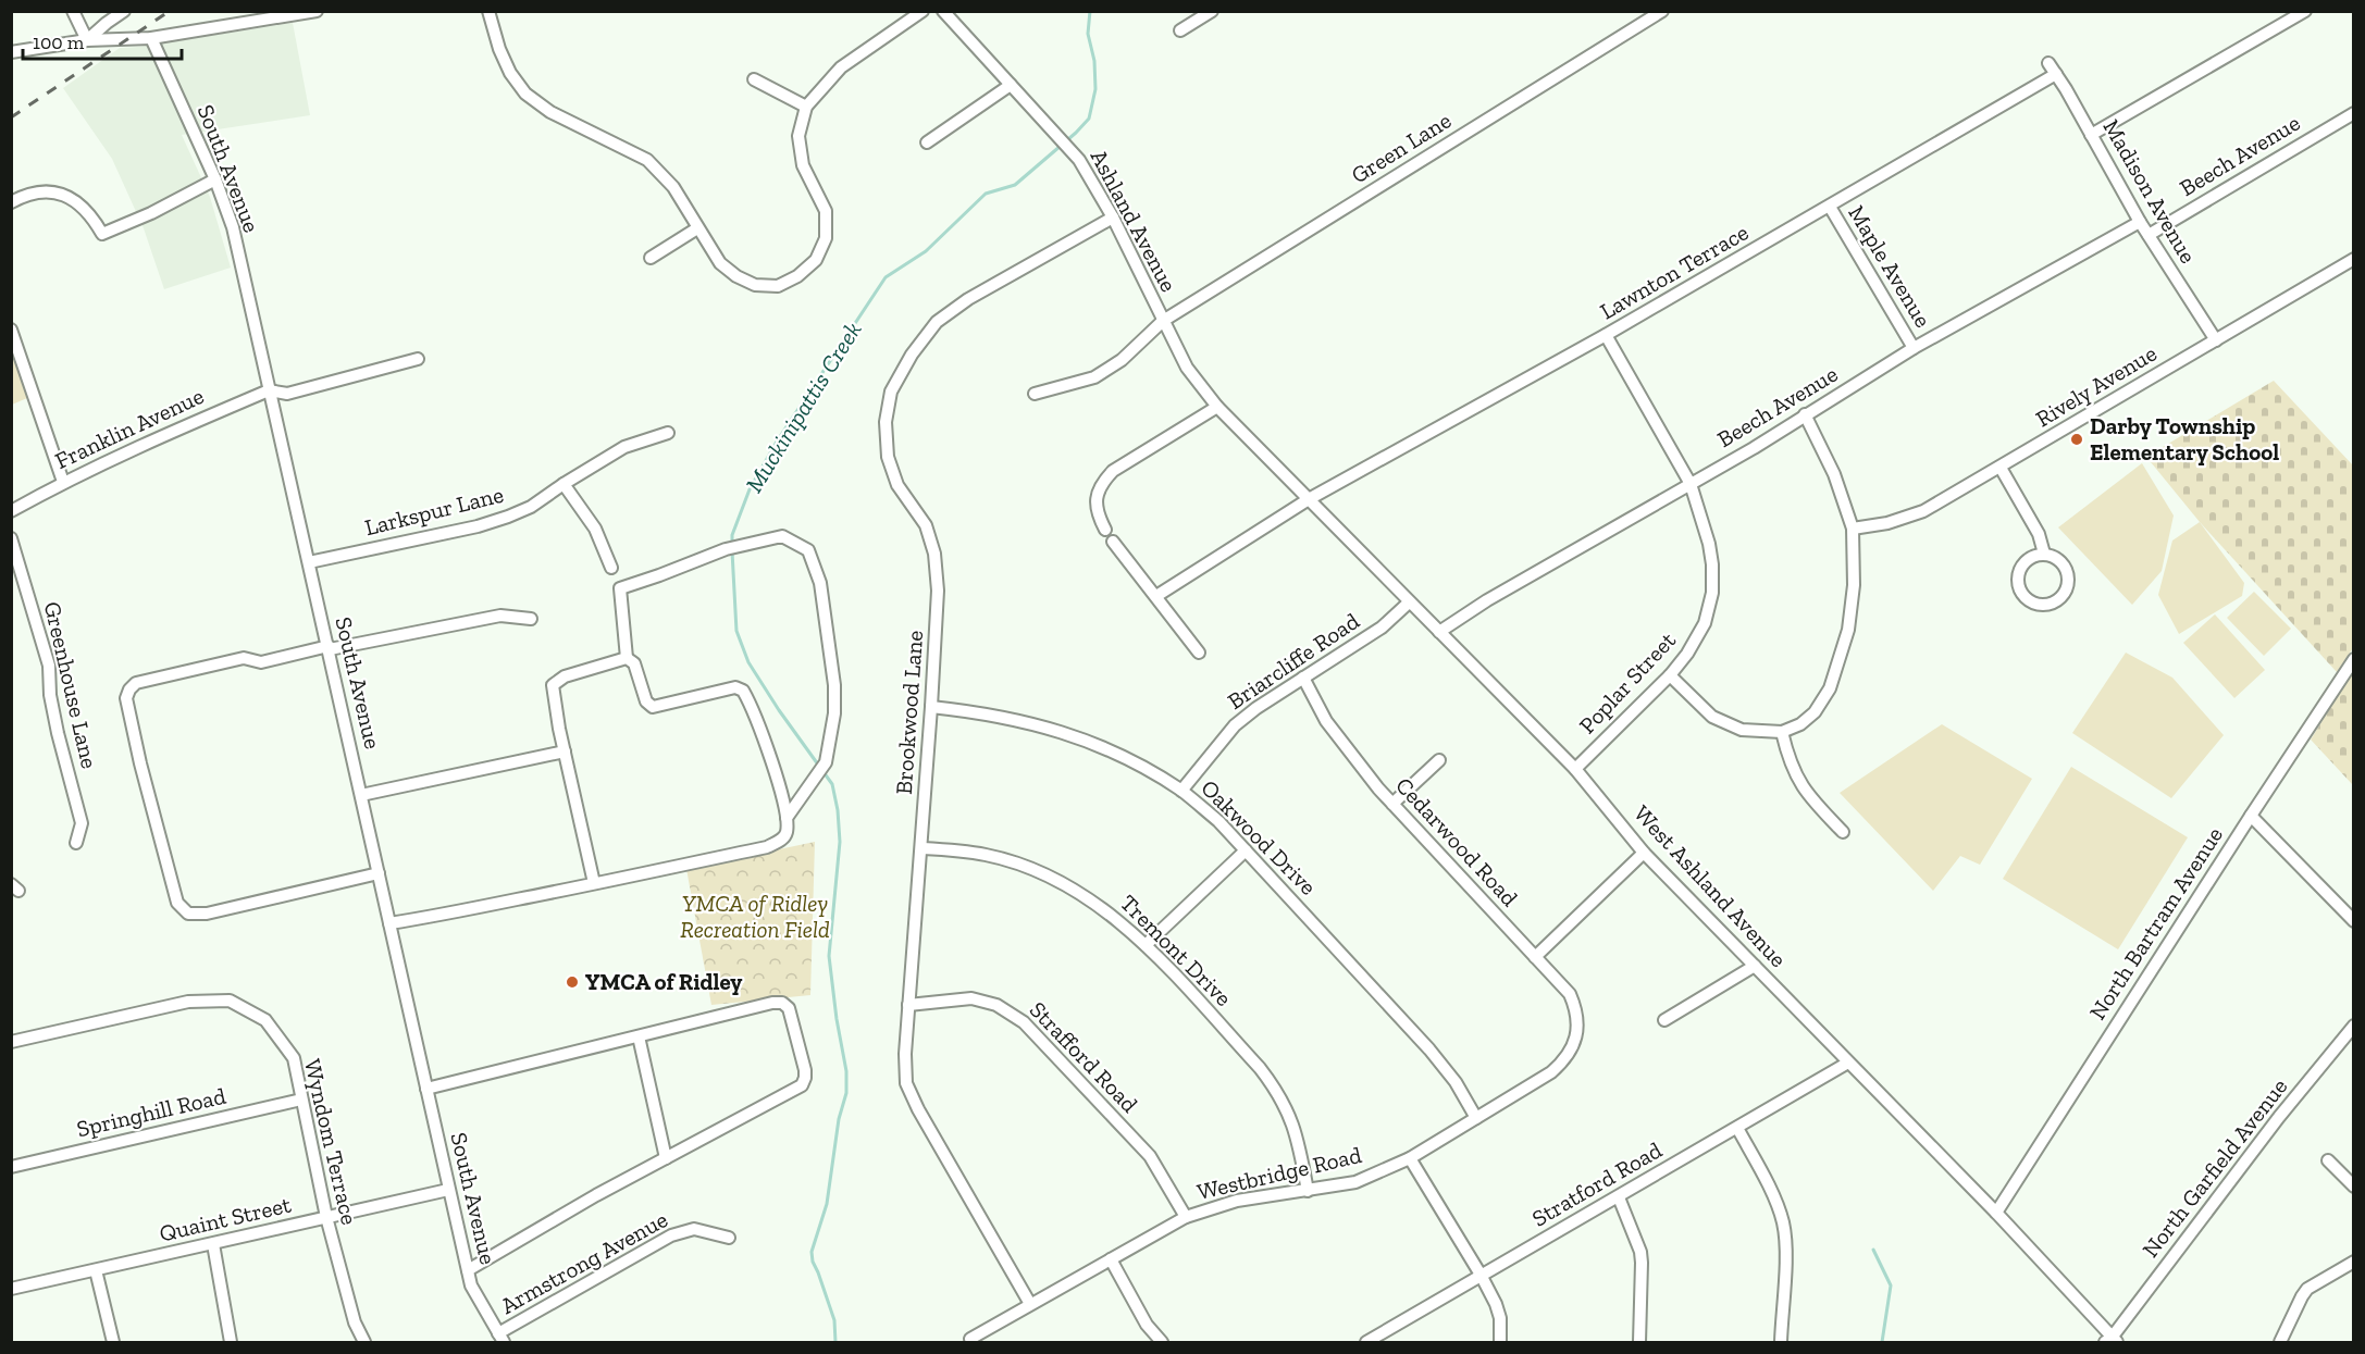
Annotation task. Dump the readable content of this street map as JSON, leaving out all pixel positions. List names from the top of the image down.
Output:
{
  "streets": {
    "street": [
      "Green Lane",
      "Beech Avenue",
      "South Avenue",
      "Madison Avenue",
      "Ashland Avenue",
      "Maple Avenue",
      "Lawnton Terrace",
      "Rively Avenue",
      "Franklin Avenue",
      "Larkspur Lane",
      "Briarcliffe Road",
      "Poplar Street",
      "Greenhouse Lane",
      "Brookwood Lane",
      "Oakwood Drive",
      "Cedarwood Road",
      "West Ashland Avenue",
      "North Bartram Avenue",
      "Tremont Drive",
      "Strafford Road",
      "Springhill Road",
      "Wyndom Terrace",
      "North Garfield Avenue",
      "Westbridge Road",
      "Stratford Road",
      "Quaint Street",
      "Armstrong Avenue"
    ]
  },
  "crossings": [
    ["Green Lane", "Ashland Avenue"],
    ["Beech Avenue", "Madison Avenue"],
    ["Beech Avenue", "Maple Avenue"],
    ["Beech Avenue", "Poplar Street"],
    ["Beech Avenue", "West Ashland Avenue"],
    ["South Avenue", "Franklin Avenue"],
    ["South Avenue", "Larkspur Lane"],
    ["South Avenue", "Quaint Street"],
    ["South Avenue", "Armstrong Avenue"],
    ["Madison Avenue", "Lawnton Terrace"],
    ["Madison Avenue", "Rively Avenue"],
    ["Ashland Avenue", "Brookwood Lane"],
    ["Ashland Avenue", "West Ashland Avenue"],
    ["Maple Avenue", "Lawnton Terrace"],
    ["Lawnton Terrace", "Poplar Street"],
    ["Lawnton Terrace", "West Ashland Avenue"],
    ["Briarcliffe Road", "Oakwood Drive"],
    ["Briarcliffe Road", "Cedarwood Road"],
    ["Briarcliffe Road", "West Ashland Avenue"],
    ["Poplar Street", "West Ashland Avenue"],
    ["Brookwood Lane", "Oakwood Drive"],
    ["Brookwood Lane", "Tremont Drive"],
    ["Brookwood Lane", "Strafford Road"],
    ["Brookwood Lane", "Westbridge Road"],
    ["Oakwood Drive", "Westbridge Road"],
    ["Cedarwood Road", "Westbridge Road"],
    ["West Ashland Avenue", "North Bartram Avenue"],
    ["West Ashland Avenue", "North Garfield Avenue"],
    ["West Ashland Avenue", "Stratford Road"],
    ["Tremont Drive", "Westbridge Road"],
    ["Strafford Road", "Westbridge Road"],
    ["Springhill Road", "Wyndom Terrace"],
    ["Wyndom Terrace", "Quaint Street"]
  ],
  "water": ["Muckinipattis Creek"],
  "parks": ["YMCA of Ridley Recreation Field"],
  "places": ["Darby Township Elementary School", "YMCA of Ridley"],
  "scale_bar": "100 m"
}
